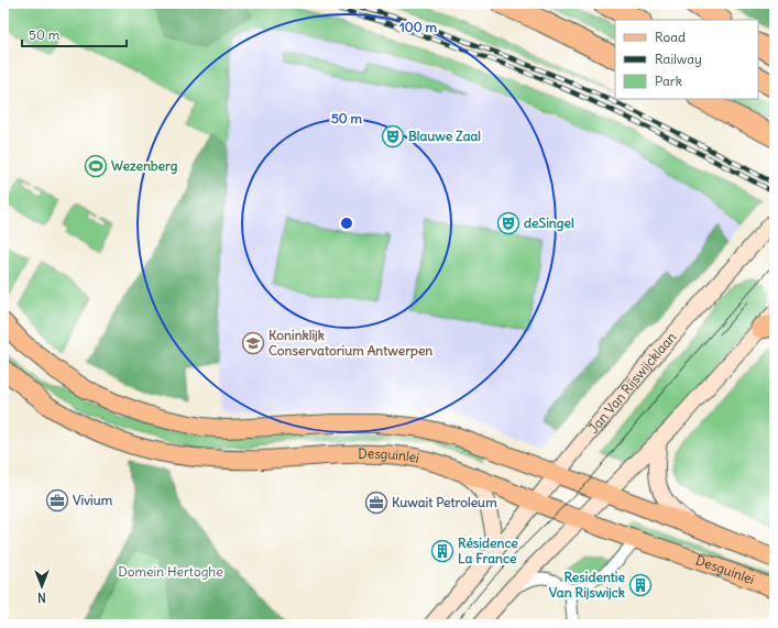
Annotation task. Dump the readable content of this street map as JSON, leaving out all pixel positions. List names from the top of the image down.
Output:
{
  "streets": {
    "main road": ["Jan Van Rijswijcklaan", "Desguinlei"]
  },
  "crossings": [
    ["Jan Van Rijswijcklaan", "Desguinlei"]
  ],
  "parks": ["Domein Hertoghe"],
  "places": {
    "theatre": ["Blauwe Zaal", "deSingel"],
    "sports": ["Wezenberg"],
    "school or university": ["Koninklijk Conservatorium Antwerpen"],
    "office": ["Vivium", "Kuwait Petroleum"],
    "building": ["Résidence La France", "Residentie Van Rijswijck"]
  },
  "legend": ["Road", "Railway", "Park"],
  "scale_bar": "50 m",
  "north": "bottom",
  "rings": ["100 m", "50 m"]
}
